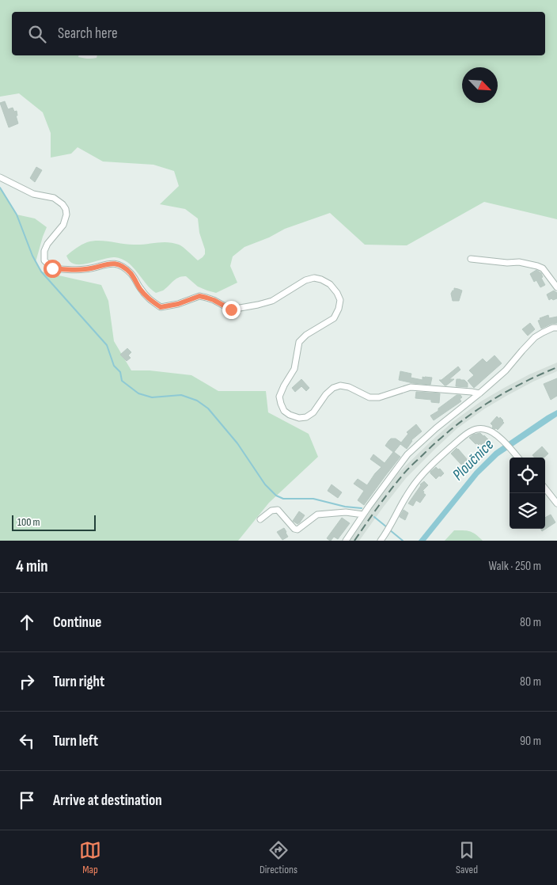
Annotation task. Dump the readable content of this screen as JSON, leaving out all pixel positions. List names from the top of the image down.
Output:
{
  "water": ["Ploučnice"],
  "scale_bar": "100 m",
  "north": "bottom right",
  "page": {
    "search": "Search here",
    "scale": "100 m",
    "heading": ["4 min", "Walk · 250 m"],
    "list": [
      ["Continue", "80 m"],
      ["Turn right", "80 m"],
      ["Turn left", "90 m"],
      "Arrive at destination"
    ],
    "nav": ["Map", "Directions", "Saved"]
  }
}
